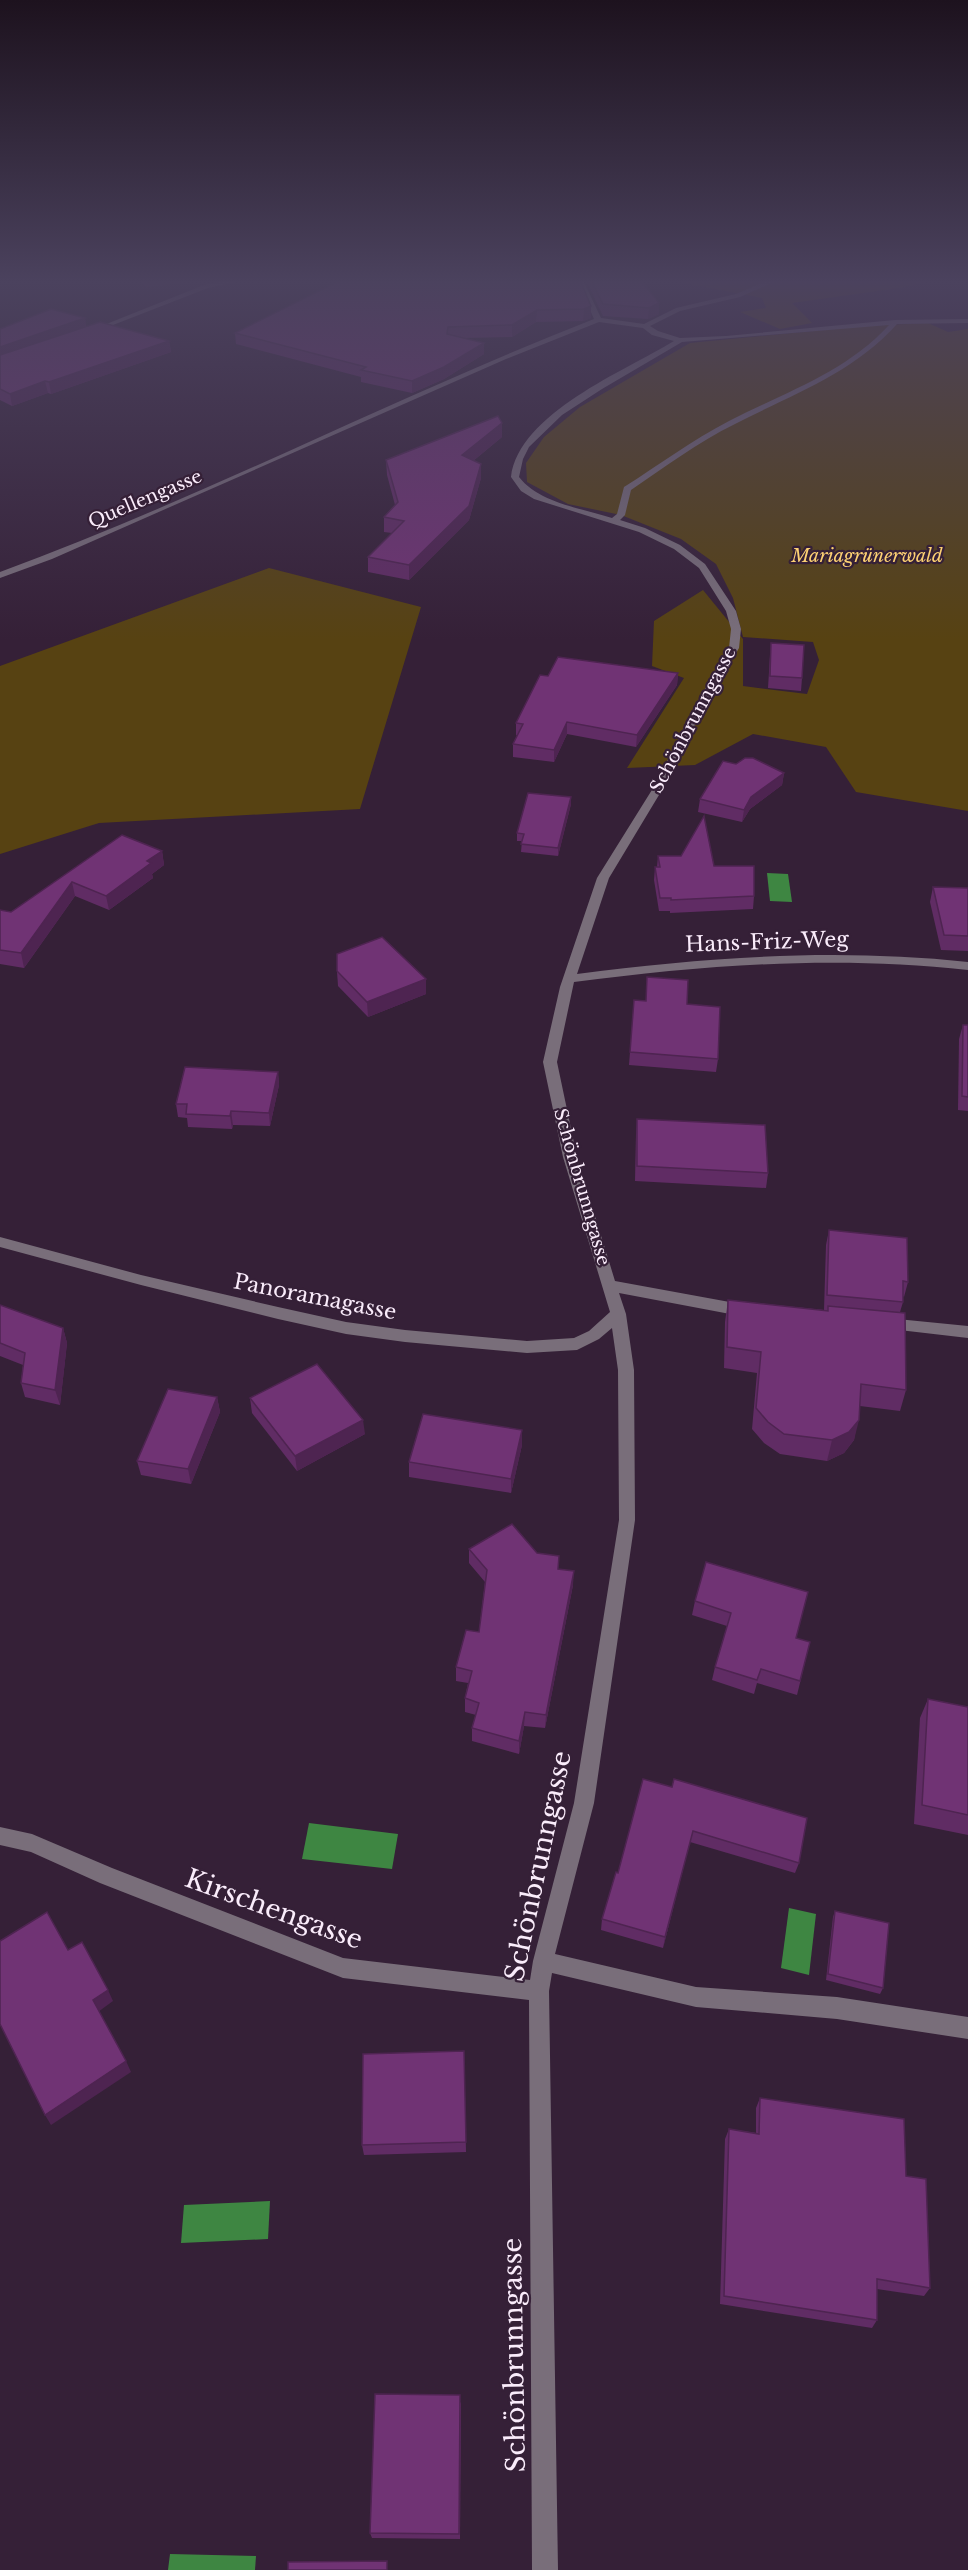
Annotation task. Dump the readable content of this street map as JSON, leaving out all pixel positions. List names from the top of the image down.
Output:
{
  "streets": {
    "street": [
      "Quellengasse",
      "Schönbrunngasse",
      "Hans-Friz-Weg",
      "Panoramagasse",
      "Kirschengasse"
    ]
  },
  "crossings": [
    ["Schönbrunngasse", "Hans-Friz-Weg"],
    ["Schönbrunngasse", "Panoramagasse"],
    ["Schönbrunngasse", "Kirschengasse"]
  ],
  "parks": ["Mariagrünerwald"]
}
